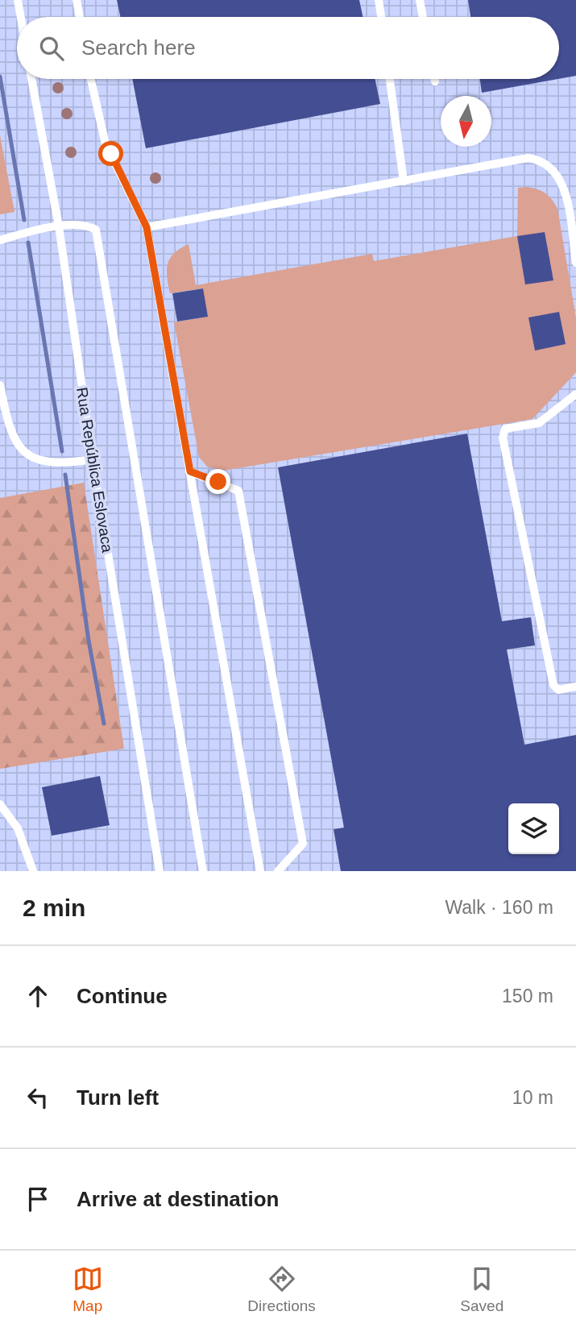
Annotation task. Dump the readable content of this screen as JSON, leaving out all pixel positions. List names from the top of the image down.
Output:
{
  "streets": {
    "lane": ["Rua República Eslovaca"]
  },
  "north": "bottom",
  "page": {
    "search": "Search here",
    "heading": ["2 min", "Walk · 160 m"],
    "list": [
      ["Continue", "150 m"],
      ["Turn left", "10 m"],
      "Arrive at destination"
    ],
    "nav": ["Map", "Directions", "Saved"]
  }
}
